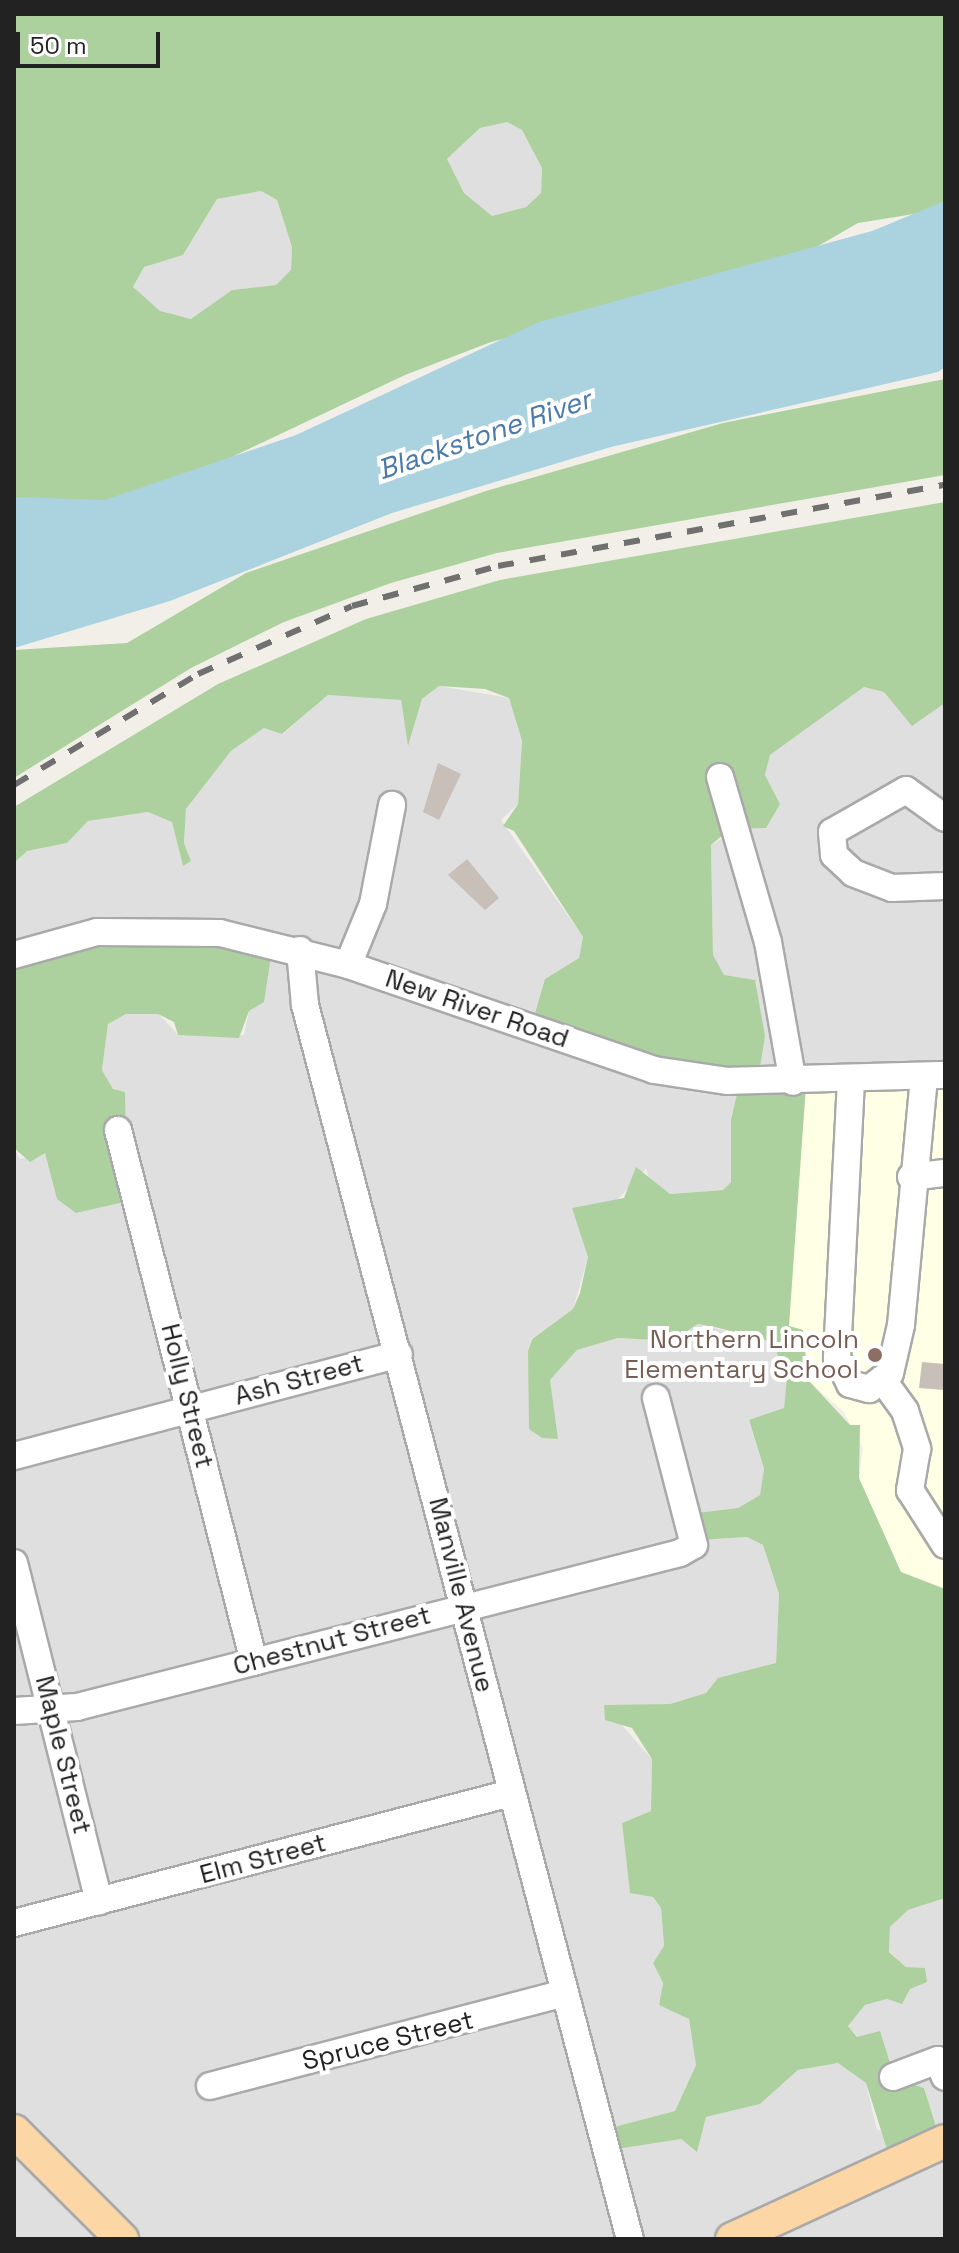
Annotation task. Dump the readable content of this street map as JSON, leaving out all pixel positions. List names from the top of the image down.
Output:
{
  "streets": {
    "street": [
      "New River Road",
      "Ash Street",
      "Holly Street",
      "Manville Avenue",
      "Chestnut Street",
      "Maple Street",
      "Elm Street",
      "Spruce Street"
    ]
  },
  "crossings": [
    ["New River Road", "Manville Avenue"],
    ["Ash Street", "Holly Street"],
    ["Ash Street", "Manville Avenue"],
    ["Holly Street", "Chestnut Street"],
    ["Manville Avenue", "Chestnut Street"],
    ["Manville Avenue", "Elm Street"],
    ["Manville Avenue", "Spruce Street"],
    ["Chestnut Street", "Maple Street"],
    ["Maple Street", "Elm Street"]
  ],
  "water": ["Blackstone River"],
  "places": ["Northern Lincoln Elementary School"],
  "scale_bar": "50 m"
}
